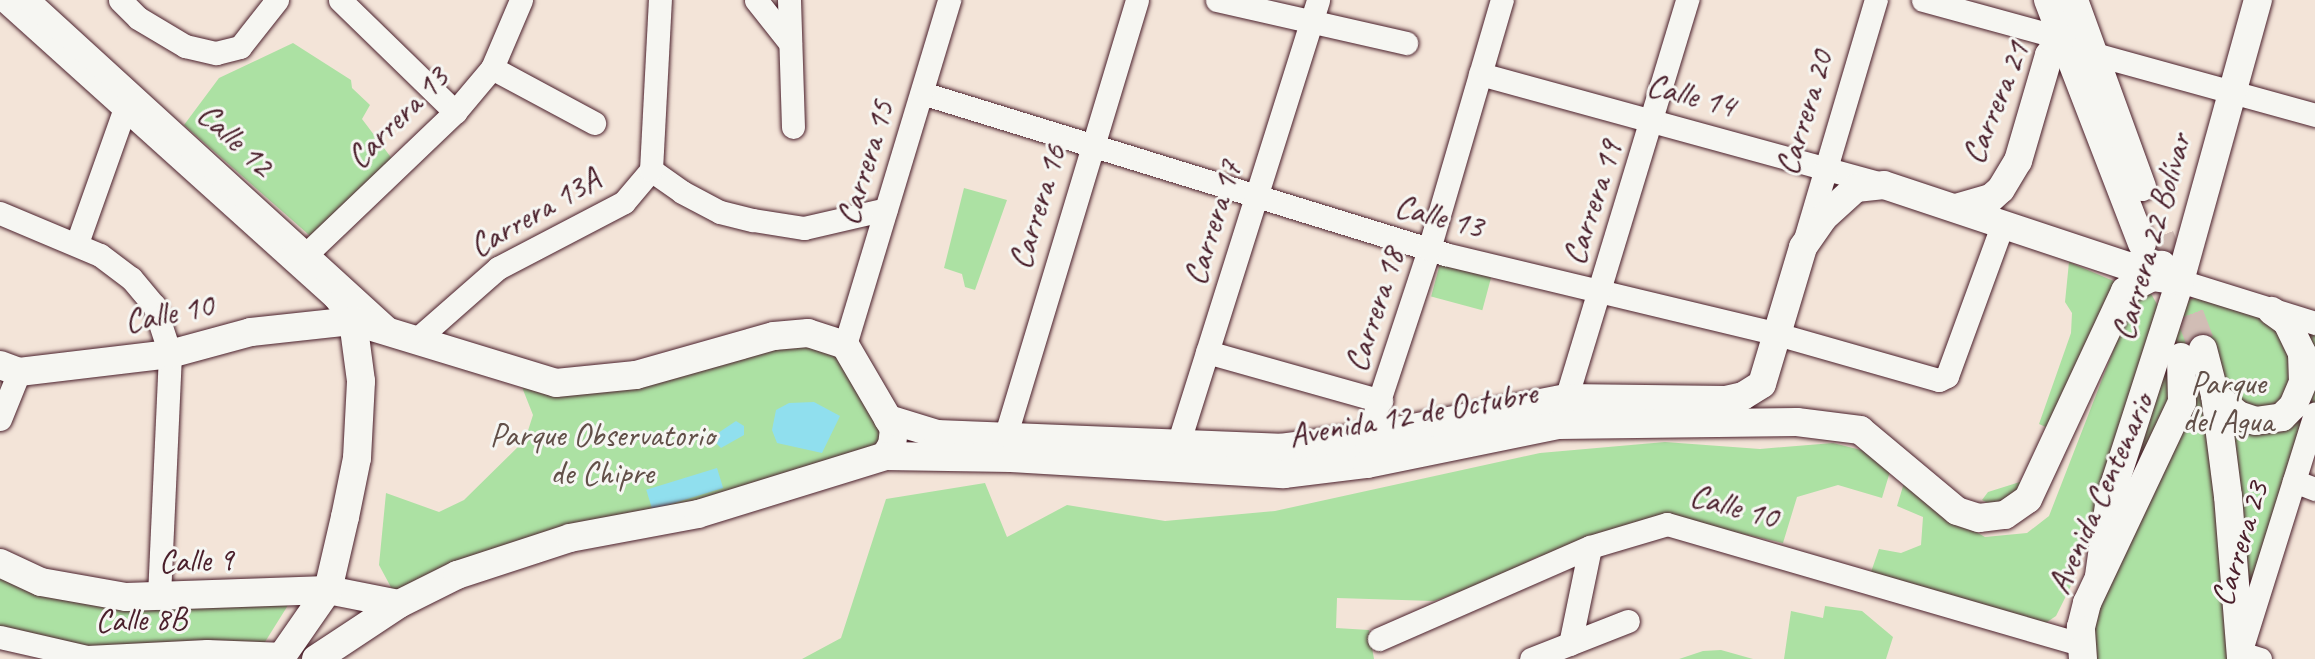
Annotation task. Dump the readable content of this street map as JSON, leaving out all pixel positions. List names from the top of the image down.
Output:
{
  "streets": {
    "main road": [
      "Calle 14",
      "Carrera 21",
      "Carrera 20",
      "Carrera 22 Bolívar",
      "Calle 10",
      "Avenida 12 de Octubre",
      "Avenida Centenario",
      "Calle 9"
    ],
    "street": [
      "Carrera 13",
      "Calle 12",
      "Carrera 15",
      "Carrera 19",
      "Carrera 16",
      "Carrera 13A",
      "Calle 13",
      "Carrera 17",
      "Carrera 18",
      "Carrera 23",
      "Calle 8B"
    ]
  },
  "crossings": [
    ["Calle 14", "Carrera 21"],
    ["Calle 14", "Carrera 20"],
    ["Calle 14", "Carrera 19"],
    ["Calle 14", "Calle 13"],
    ["Calle 14", "Carrera 22 Bolívar"],
    ["Calle 14", "Carrera 18"],
    ["Calle 14", "Avenida 12 de Octubre"],
    ["Carrera 20", "Calle 13"],
    ["Carrera 20", "Avenida 12 de Octubre"],
    ["Carrera 13", "Calle 12"],
    ["Calle 12", "Carrera 13A"],
    ["Calle 12", "Calle 10"],
    ["Carrera 15", "Calle 13"],
    ["Carrera 19", "Calle 13"],
    ["Carrera 19", "Avenida 12 de Octubre"],
    ["Carrera 16", "Calle 13"],
    ["Carrera 16", "Avenida 12 de Octubre"],
    ["Calle 13", "Carrera 17"],
    ["Calle 13", "Carrera 18"],
    ["Carrera 17", "Avenida 12 de Octubre"],
    ["Carrera 22 Bolívar", "Avenida Centenario"],
    ["Carrera 18", "Avenida 12 de Octubre"],
    ["Calle 10", "Avenida Centenario"],
    ["Avenida 12 de Octubre", "Calle 9"],
    ["Avenida Centenario", "Carrera 23"]
  ],
  "parks": ["Parque del Agua", "Parque Observatorio de Chipre"]
}
